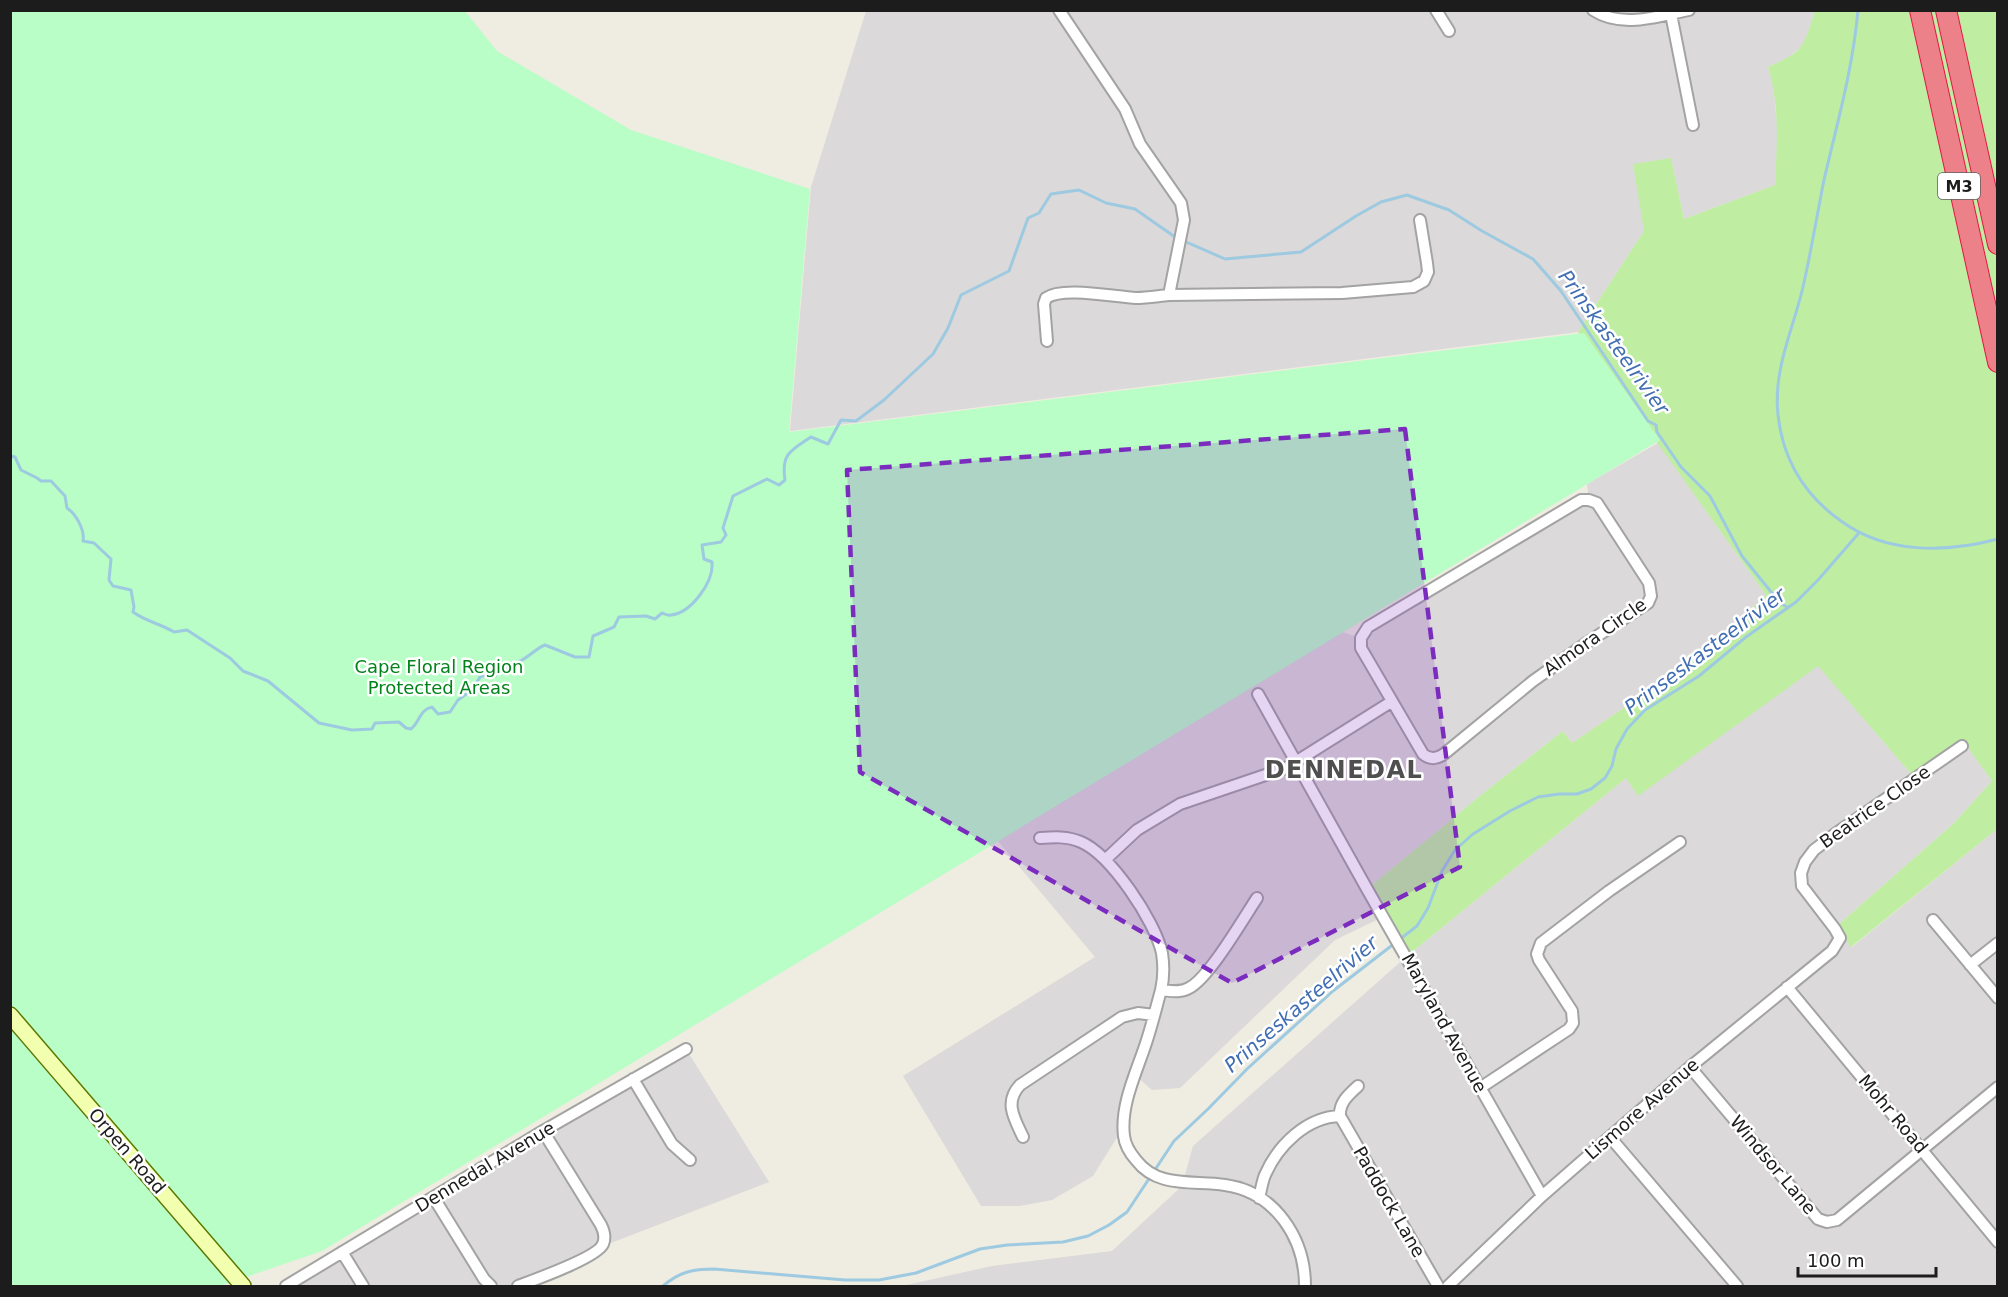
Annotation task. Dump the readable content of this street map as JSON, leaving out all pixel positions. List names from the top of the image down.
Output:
{
  "streets": {
    "highway": ["M3"],
    "main road": ["Orpen Road"],
    "street": [
      "Almora Circle",
      "Beatrice Close",
      "Maryland Avenue",
      "Lismore Avenue",
      "Mohr Road",
      "Windsor Lane",
      "Dennedal Avenue",
      "Paddock Lane"
    ]
  },
  "crossings": [
    ["Beatrice Close", "Lismore Avenue"],
    ["Maryland Avenue", "Lismore Avenue"],
    ["Lismore Avenue", "Mohr Road"],
    ["Lismore Avenue", "Windsor Lane"],
    ["Mohr Road", "Windsor Lane"]
  ],
  "districts": ["DENNEDAL"],
  "water": ["Prinskasteelrivier", "Prinseskasteelrivier"],
  "parks": ["Cape Floral Region Protected Areas"],
  "scale_bar": "100 m"
}
